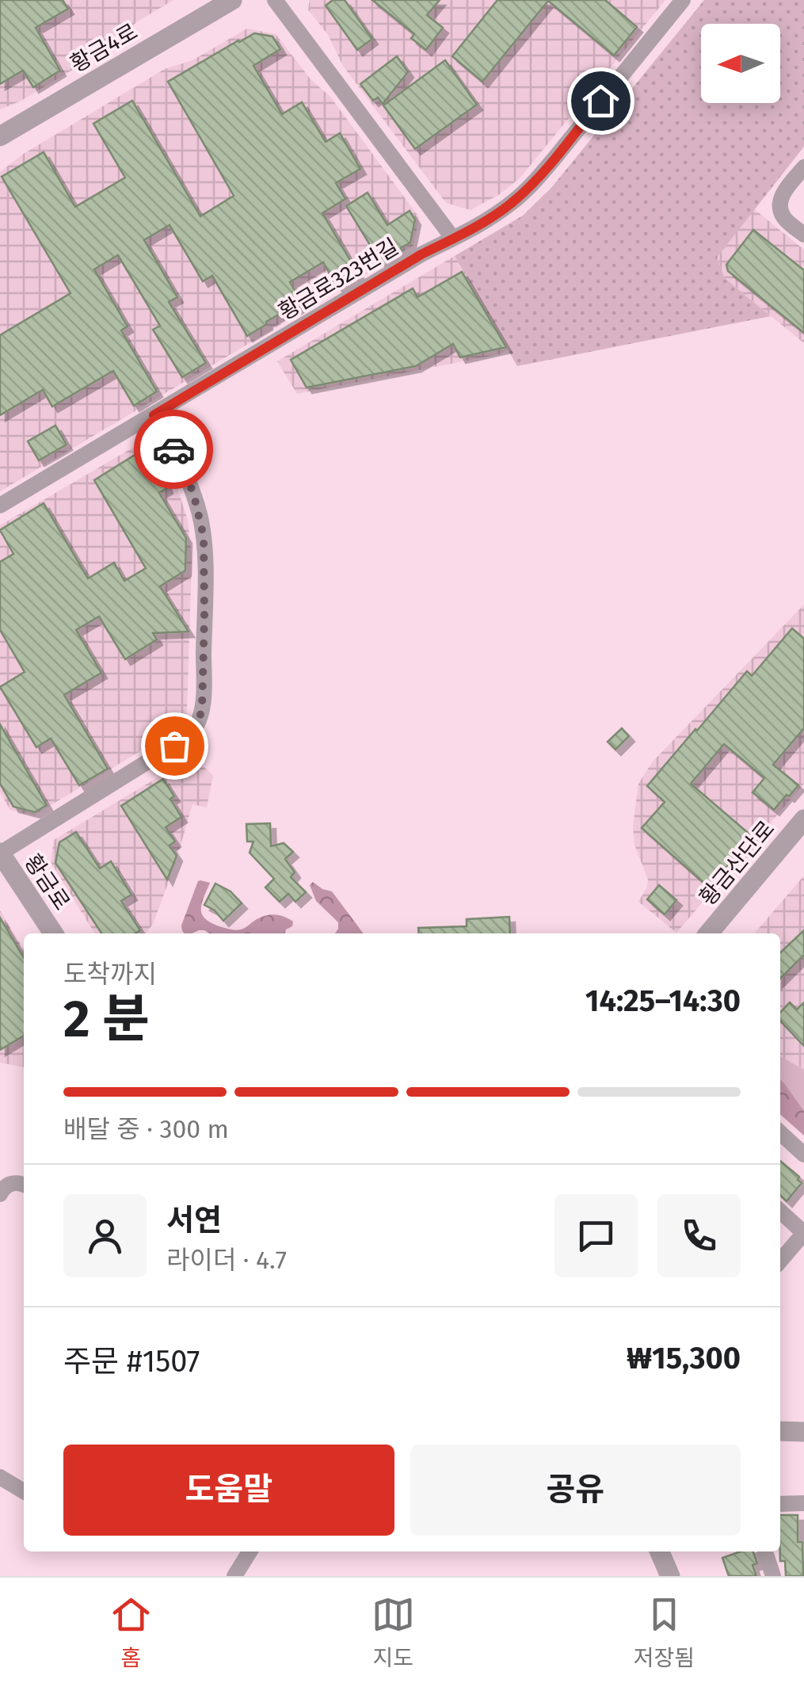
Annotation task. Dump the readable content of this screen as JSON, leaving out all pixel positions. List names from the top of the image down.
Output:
{
  "streets": {
    "street": [
      "황금4로",
      "황금로323번길",
      "황금산단로",
      "황금로"
    ]
  },
  "north": "left",
  "page": {
    "heading": ["2 분", "도착까지", "14:25–14:30"],
    "panel": [
      "서연",
      "라이더 · 4.7",
      "주문 #1507",
      "₩15,300"
    ],
    "bar": "배달 중 · 300 m",
    "buttons": ["도움말", "공유"],
    "tabs": ["홈", "지도", "저장됨"]
  }
}
